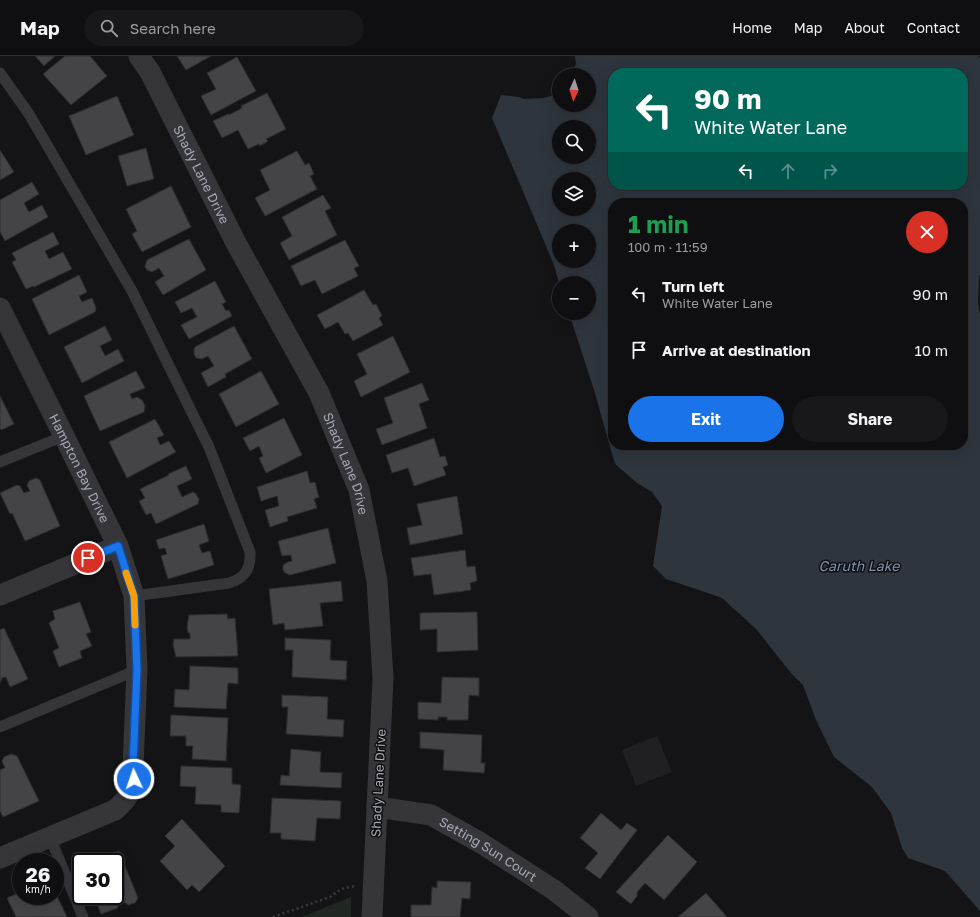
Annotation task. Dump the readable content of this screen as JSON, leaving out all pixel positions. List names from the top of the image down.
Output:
{
  "streets": {
    "street": ["Shady Lane Drive", "Hampton Bay Drive", "Setting Sun Court"]
  },
  "crossings": [
    ["Shady Lane Drive", "Setting Sun Court"]
  ],
  "water": ["Caruth Lake"],
  "north": "bottom",
  "page": {
    "header": "Map",
    "search": "Search here",
    "nav": [
      "Home",
      "Map",
      "About",
      "Contact"
    ],
    "map_buttons": ["+", "−"],
    "turn": ["90 m", "White Water Lane"],
    "heading": ["1 min", "100 m · 11:59"],
    "list": [
      {
        "name": "Turn left",
        "note": "White Water Lane",
        "value": "90 m"
      },
      {
        "name": "Arrive at destination",
        "value": "10 m"
      }
    ],
    "buttons": ["Exit", "Share"],
    "speed": "26 km/h",
    "limit": "30"
  }
}
